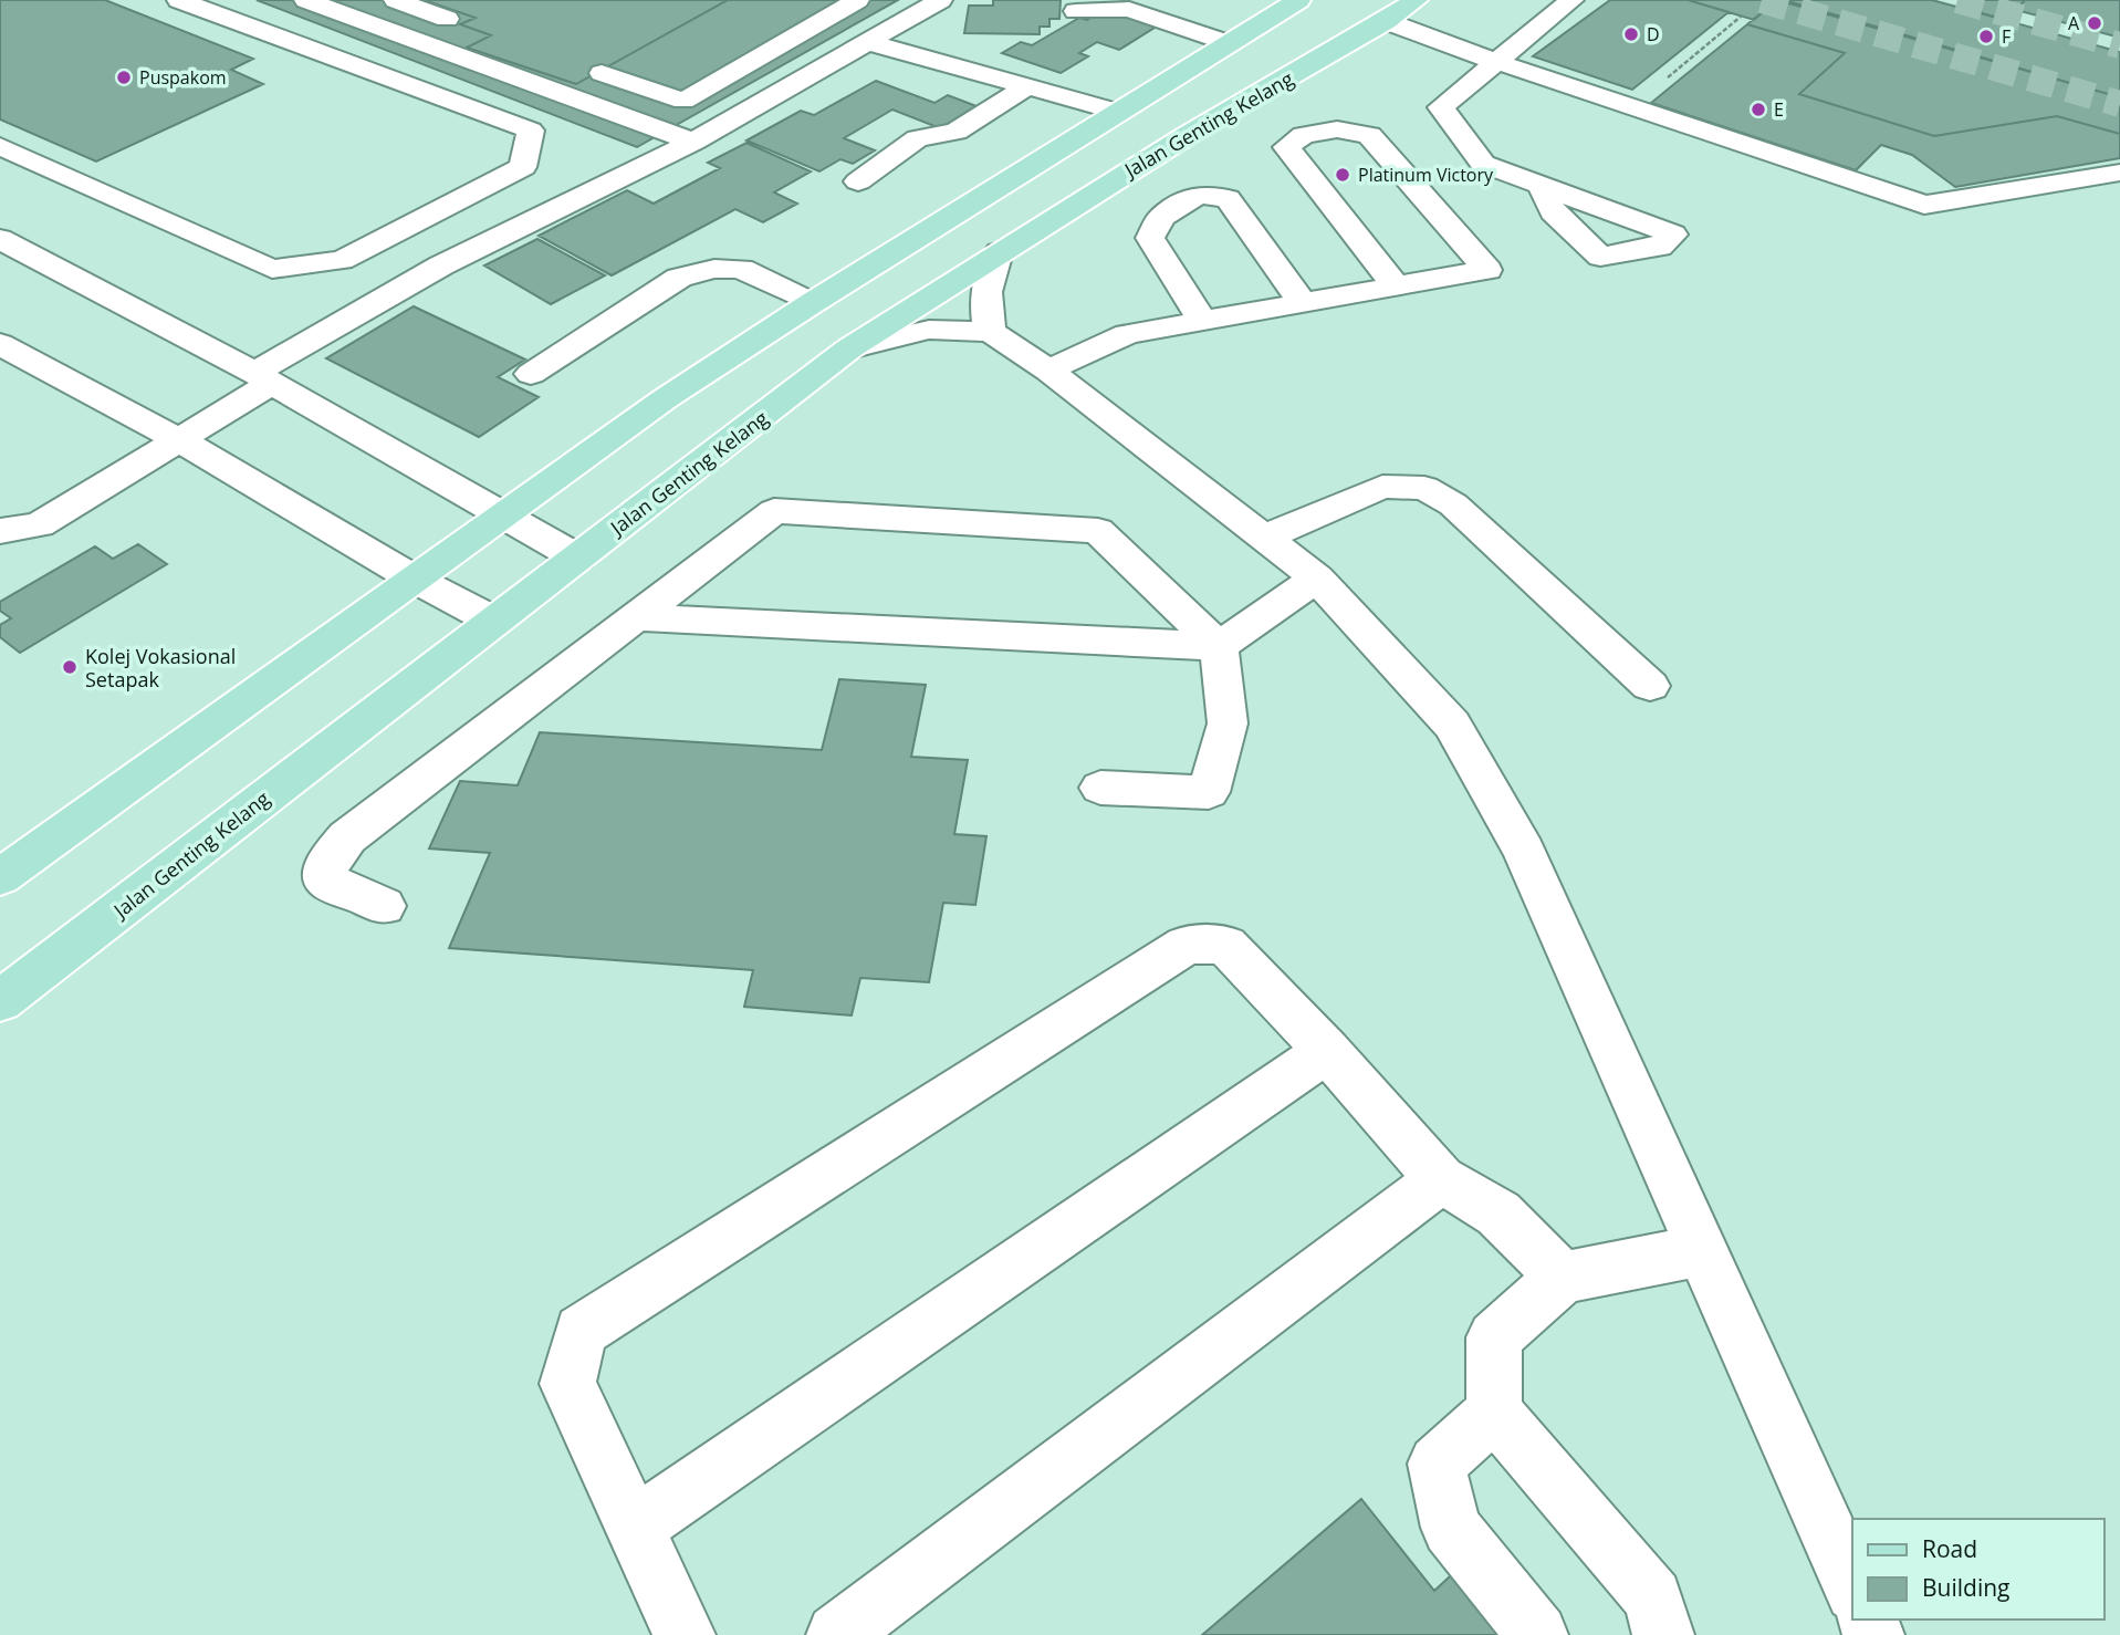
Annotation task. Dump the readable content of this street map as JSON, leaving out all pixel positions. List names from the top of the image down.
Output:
{
  "streets": {
    "main road": ["Jalan Genting Kelang"]
  },
  "places": [
    "A",
    "D",
    "F",
    "Puspakom",
    "E",
    "Platinum Victory",
    "Kolej Vokasional Setapak"
  ],
  "legend": ["Road", "Building"]
}
